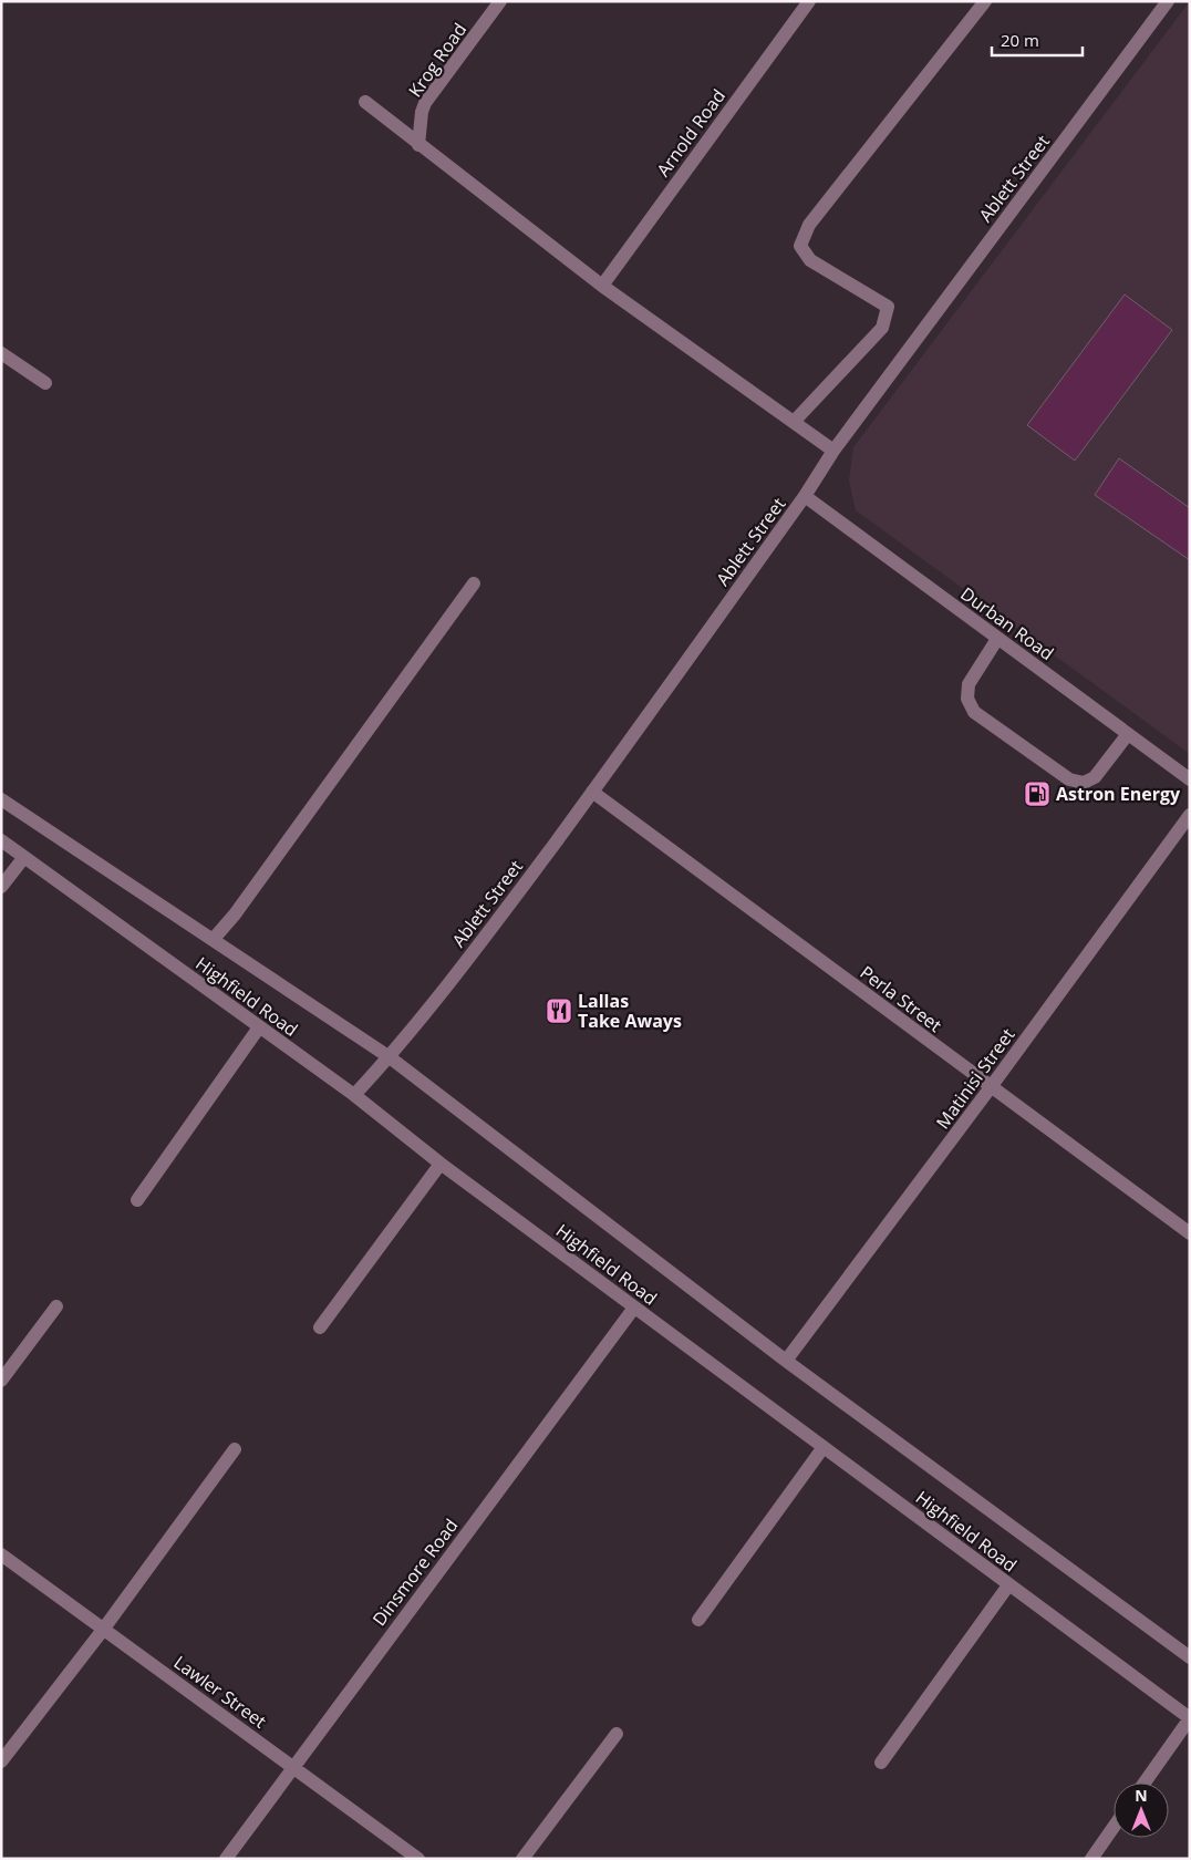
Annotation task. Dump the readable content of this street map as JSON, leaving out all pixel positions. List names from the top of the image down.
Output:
{
  "streets": {
    "street": [
      "Krog Road",
      "Arnold Road",
      "Ablett Street",
      "Durban Road",
      "Highfield Road",
      "Perla Street",
      "Matinisi Street",
      "Dinsmore Road",
      "Lawler Street"
    ]
  },
  "crossings": [
    ["Ablett Street", "Durban Road"],
    ["Ablett Street", "Highfield Road"],
    ["Ablett Street", "Perla Street"],
    ["Highfield Road", "Matinisi Street"],
    ["Highfield Road", "Dinsmore Road"],
    ["Perla Street", "Matinisi Street"],
    ["Dinsmore Road", "Lawler Street"]
  ],
  "places": {
    "fuel station": ["Astron Energy"],
    "restaurant": ["Lallas Take Aways"]
  },
  "scale_bar": "20 m",
  "north": "top"
}
